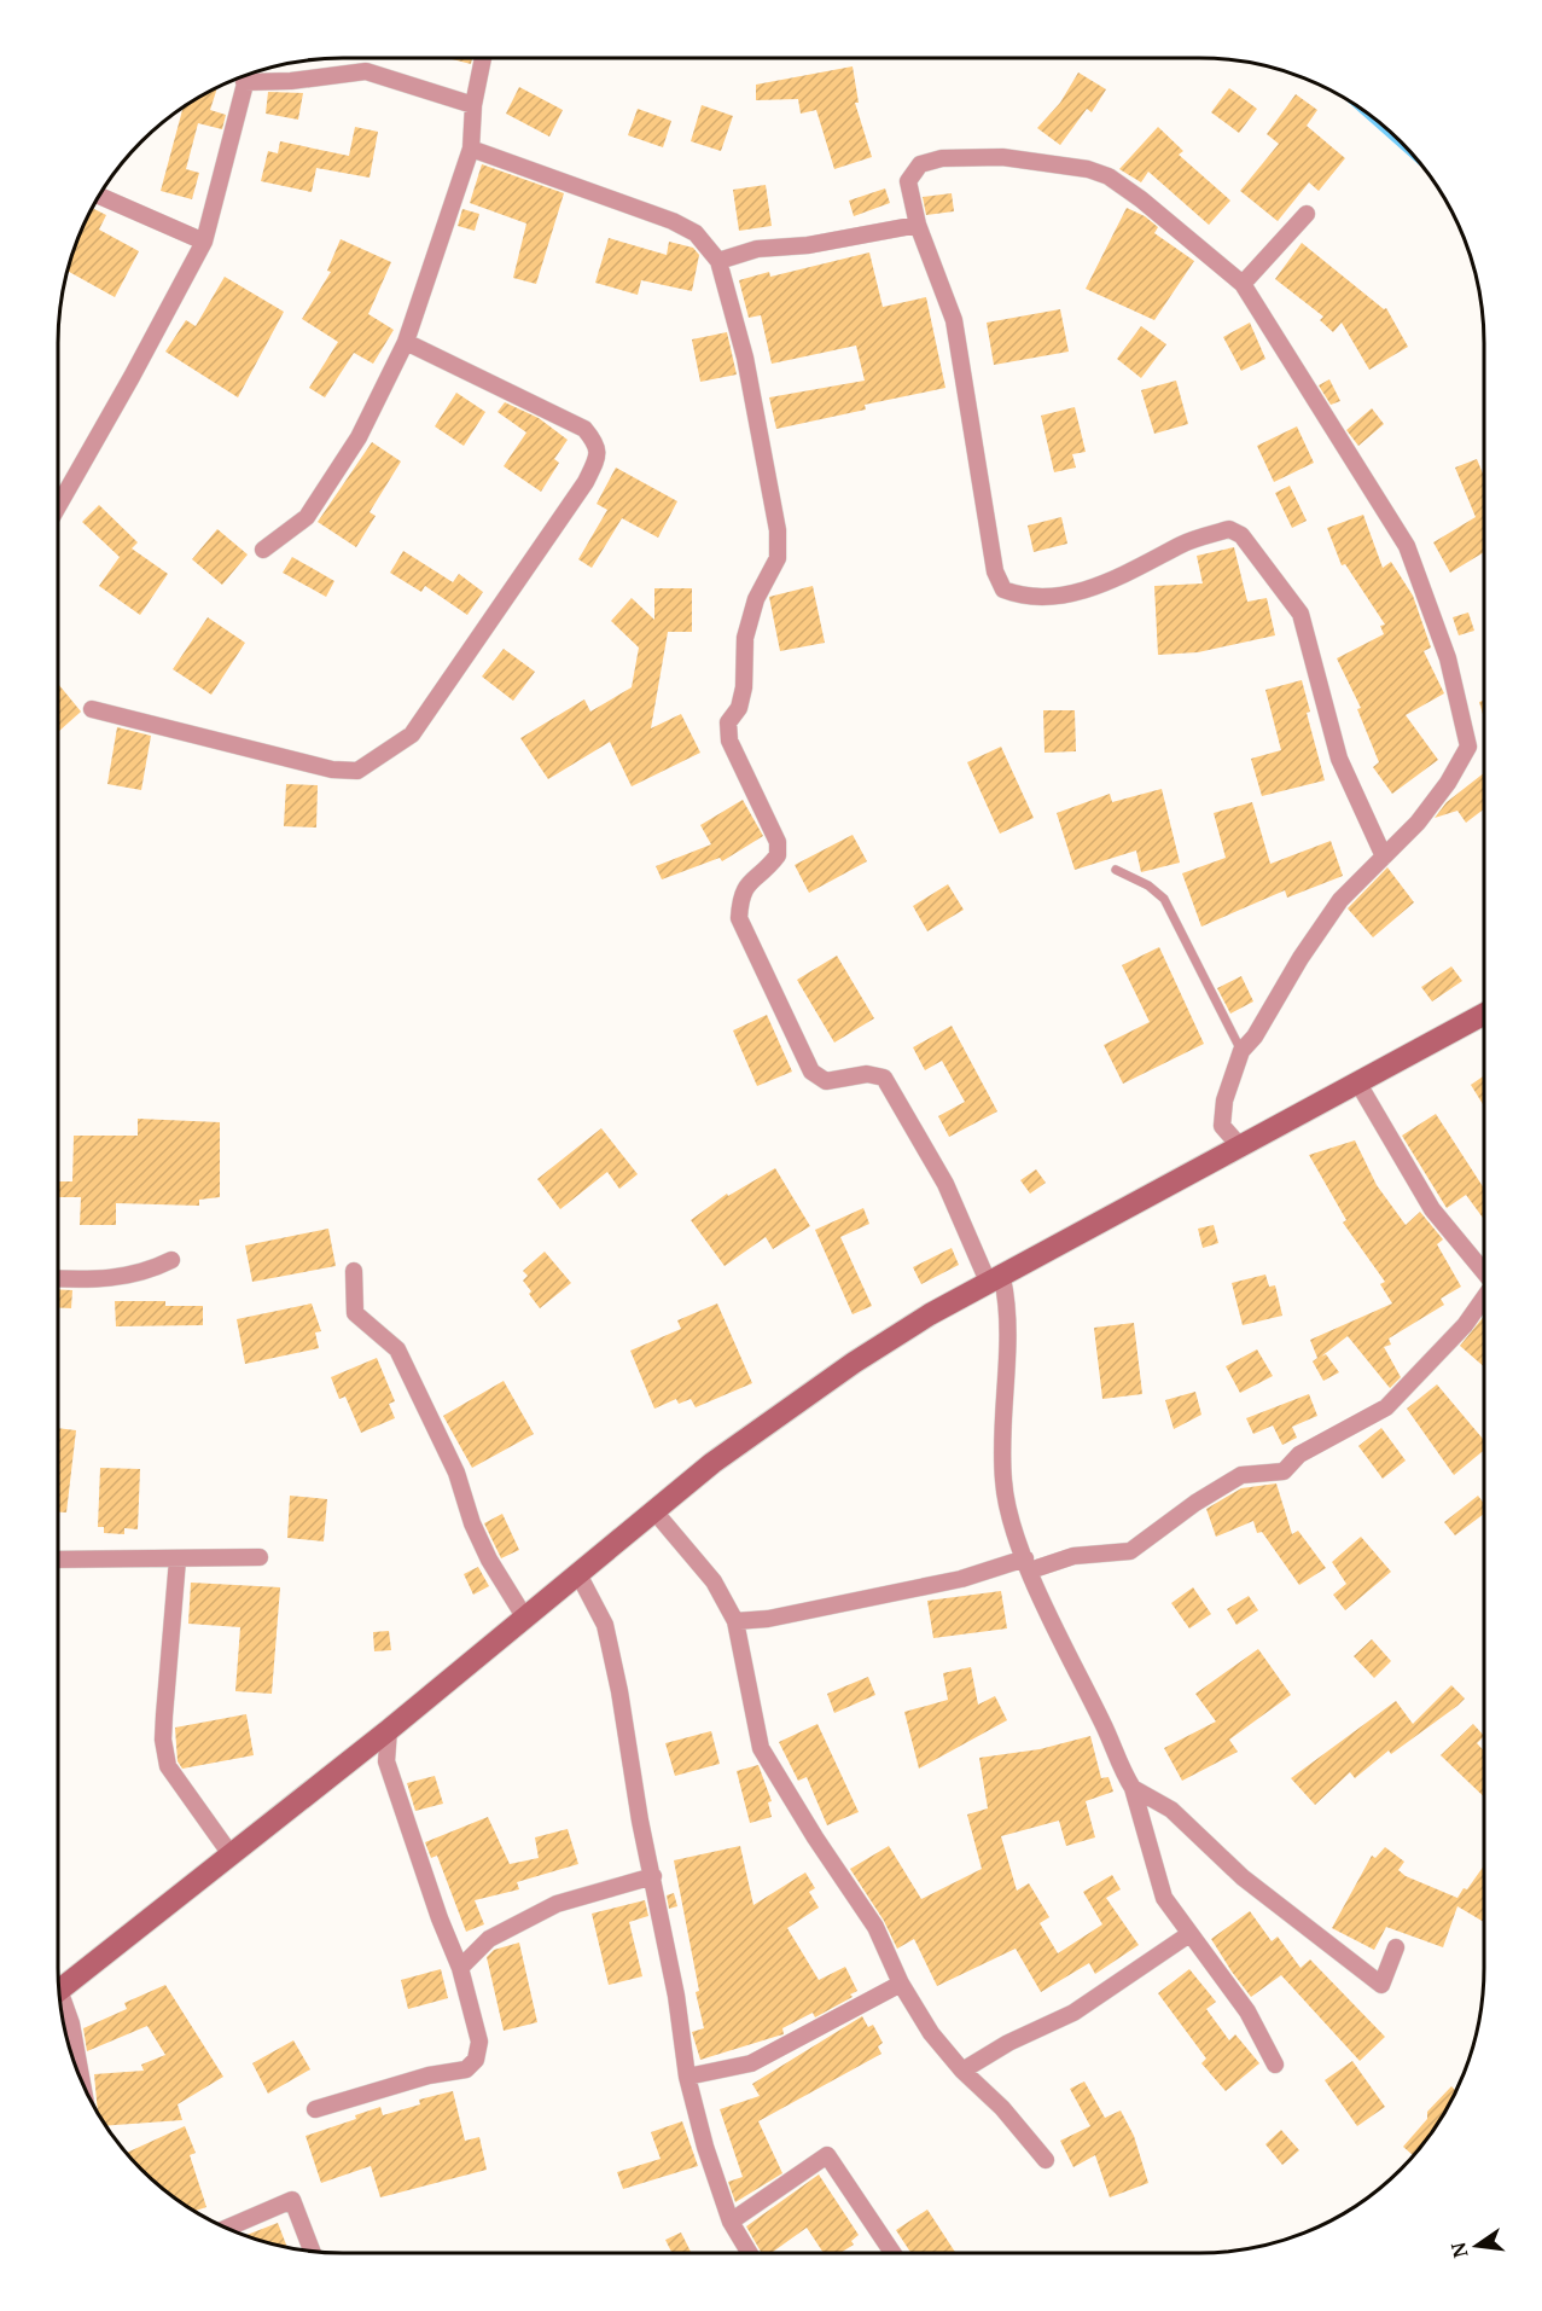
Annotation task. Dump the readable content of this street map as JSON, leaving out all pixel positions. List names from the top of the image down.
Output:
{
  "north": "left"
}
